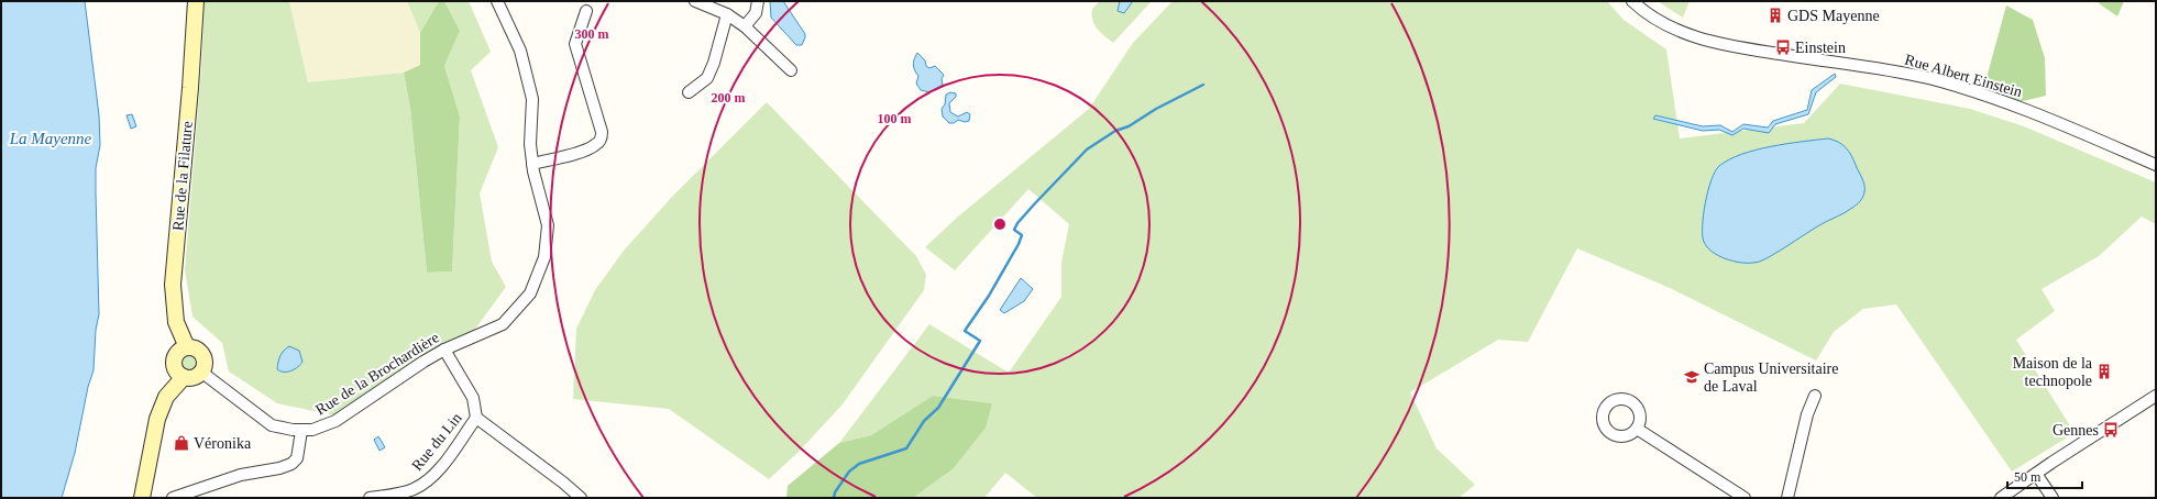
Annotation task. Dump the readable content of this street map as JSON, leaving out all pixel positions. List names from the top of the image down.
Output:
{
  "streets": {
    "street": [
      "Rue Albert Einstein",
      "Rue de la Filature",
      "Rue de la Brochardière",
      "Rue du Lin"
    ]
  },
  "crossings": [
    ["Rue de la Filature", "Rue de la Brochardière"],
    ["Rue de la Brochardière", "Rue du Lin"]
  ],
  "water": ["La Mayenne"],
  "places": {
    "building": ["GDS Mayenne", "Maison de la technopole"],
    "bus stop": ["Einstein", "Gennes"],
    "school or university": ["Campus Universitaire de Laval"],
    "shop": ["Véronika"]
  },
  "scale_bar": "50 m",
  "rings": ["300 m", "200 m", "100 m"]
}
